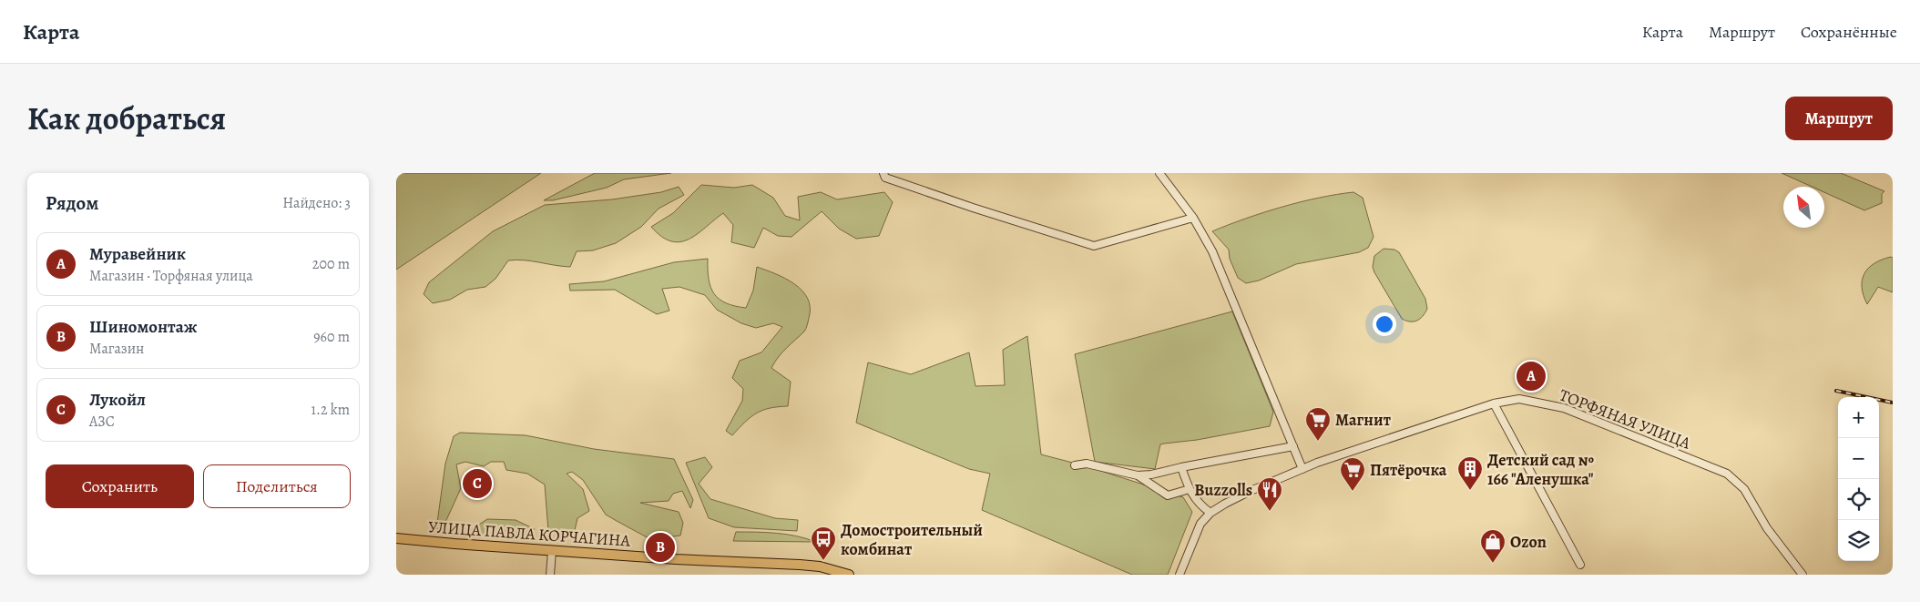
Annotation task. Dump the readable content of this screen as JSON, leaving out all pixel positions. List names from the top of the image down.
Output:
{
  "streets": {
    "main road": ["УЛИЦА ПАВЛА КОРЧАГИНА"],
    "street": ["ТОРФЯНАЯ УЛИЦА"]
  },
  "places": {
    "supermarket": ["Магнит", "Пятёрочка"],
    "building": ["Детский сад № 166 \"Аленушка\""],
    "restaurant": ["Buzzolls"],
    "bus stop": ["Домостроительный комбинат"],
    "shop": ["Ozon"]
  },
  "north": "top left",
  "page": {
    "header": "Карта",
    "nav": ["Карта", "Маршрут", "Сохранённые"],
    "title": "Как добраться",
    "buttons": [
      "Маршрут",
      ["Сохранить", "Поделиться"]
    ],
    "heading": ["Рядом", "Найдено: 3"],
    "list": [
      {
        "mark": "A",
        "name": "Муравейник",
        "note": "Магазин · Торфяная улица",
        "value": "200 m"
      },
      {
        "mark": "B",
        "name": "Шиномонтаж",
        "note": "Магазин",
        "value": "960 m"
      },
      {
        "mark": "C",
        "name": "Лукойл",
        "note": "АЗС",
        "value": "1.2 km"
      }
    ],
    "pins": ["A", "C", "B"],
    "map_buttons": ["+", "−"]
  }
}
